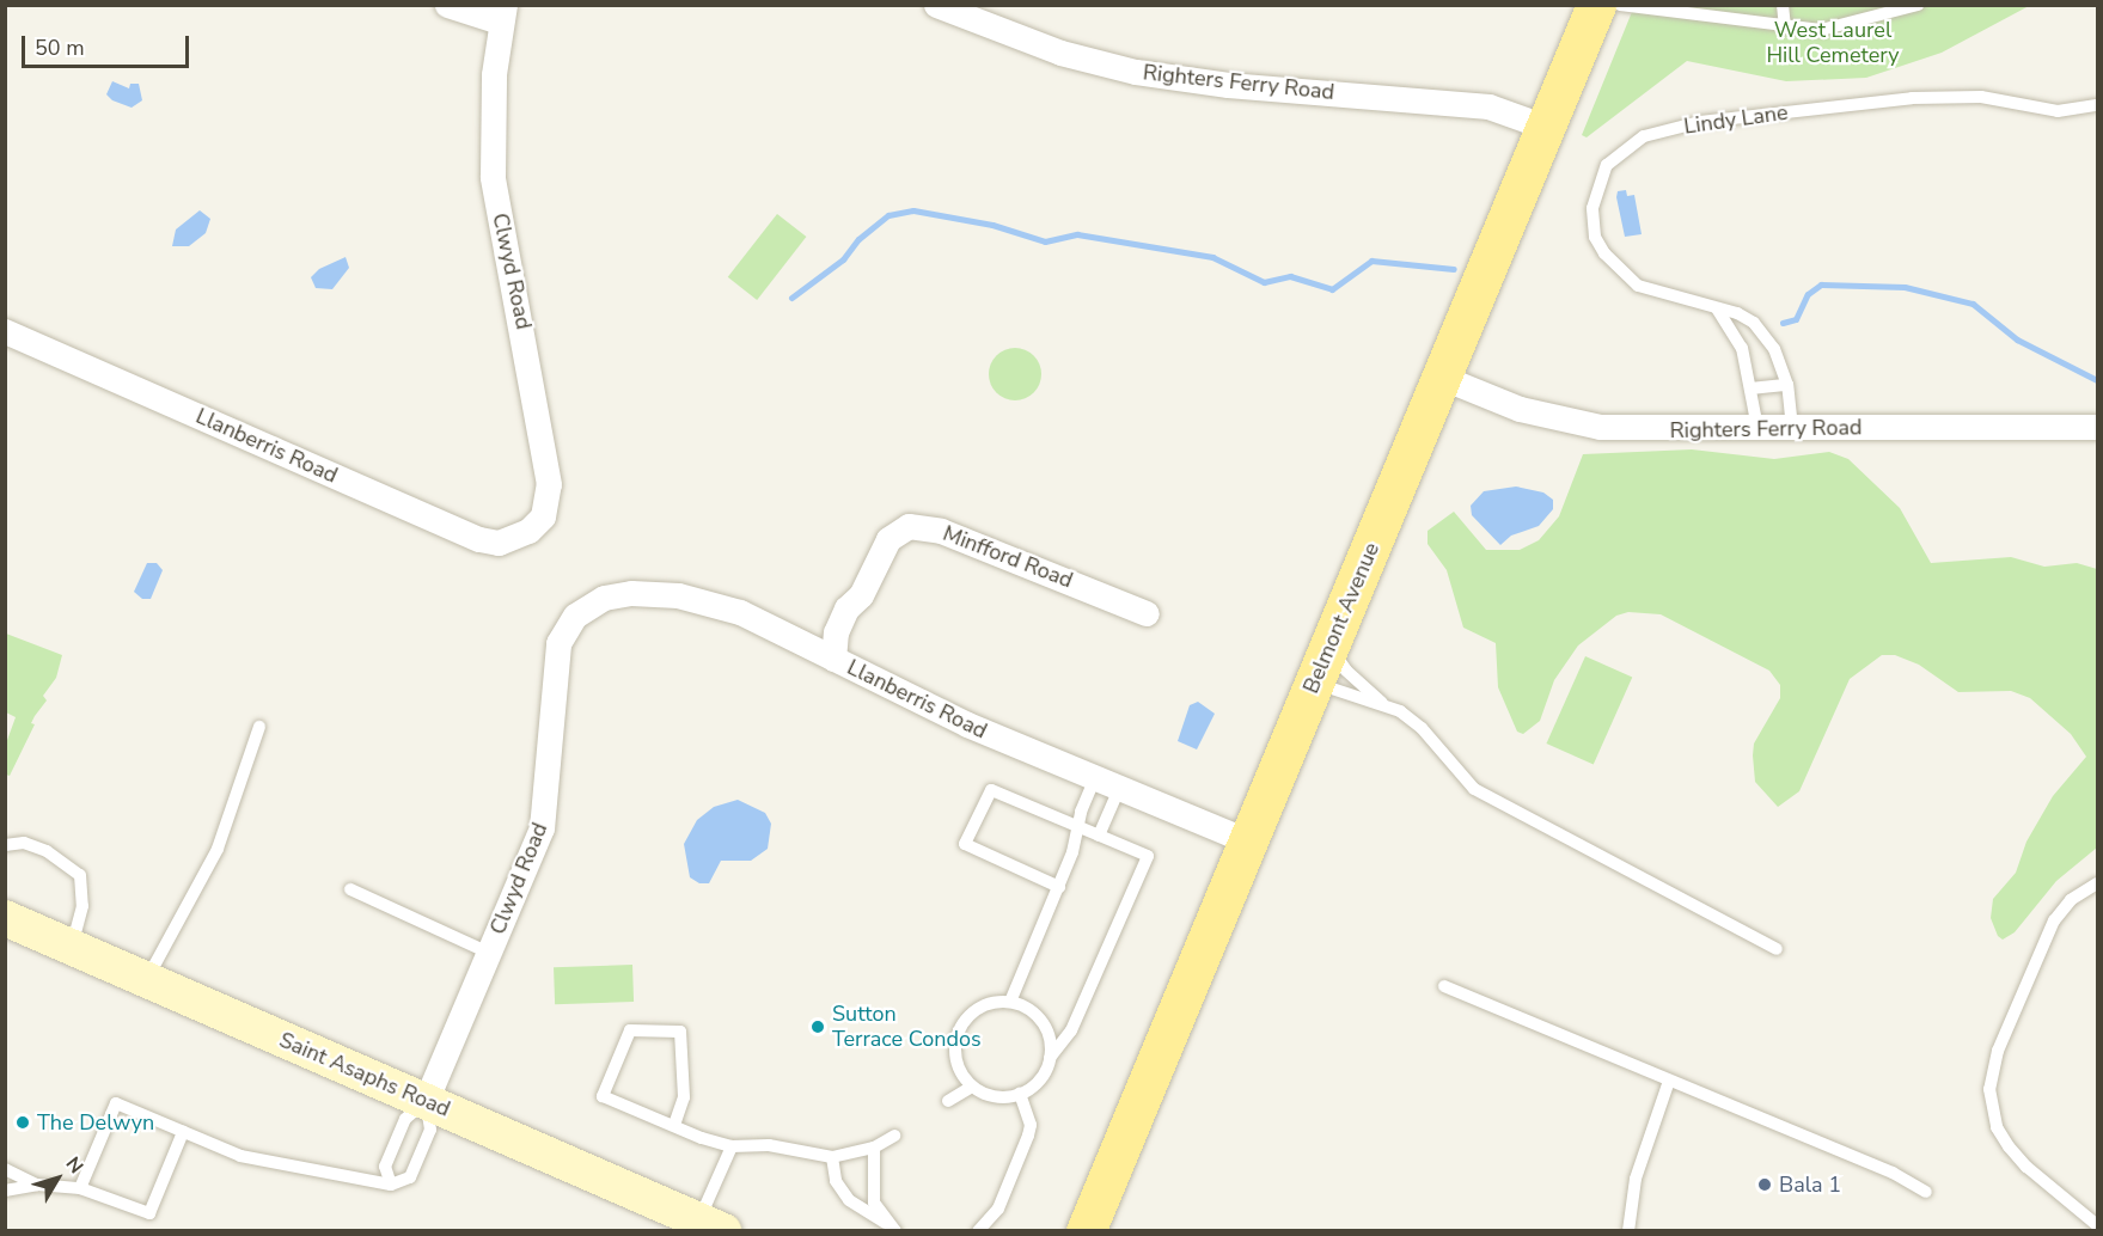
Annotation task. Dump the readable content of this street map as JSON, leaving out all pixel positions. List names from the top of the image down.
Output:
{
  "streets": {
    "main road": ["Belmont Avenue"],
    "street": [
      "Righters Ferry Road",
      "Clwyd Road",
      "Llanberris Road",
      "Minfford Road",
      "Saint Asaphs Road"
    ],
    "lane": ["Lindy Lane"]
  },
  "crossings": [
    ["Righters Ferry Road", "Lindy Lane"],
    ["Righters Ferry Road", "Belmont Avenue"],
    ["Clwyd Road", "Llanberris Road"],
    ["Clwyd Road", "Saint Asaphs Road"],
    ["Llanberris Road", "Minfford Road"],
    ["Llanberris Road", "Belmont Avenue"]
  ],
  "parks": ["West Laurel Hill Cemetery"],
  "places": ["Sutton Terrace Condos", "The Delwyn", "Bala 1"],
  "scale_bar": "50 m",
  "north": "top right"
}
